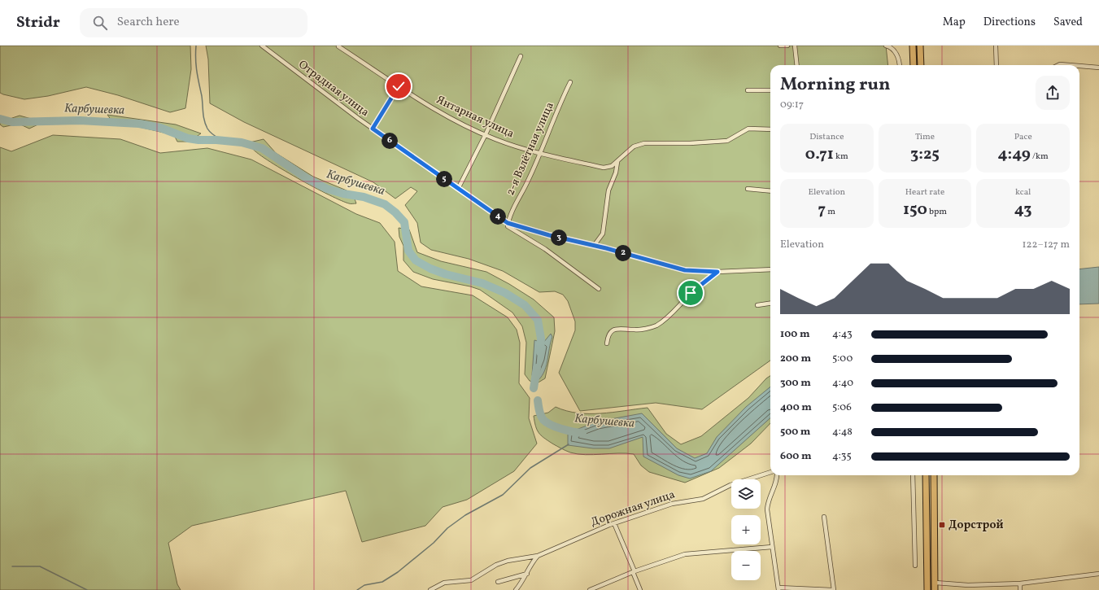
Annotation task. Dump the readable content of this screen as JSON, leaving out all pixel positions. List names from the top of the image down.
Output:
{
  "streets": {
    "street": [
      "Отрадная улица",
      "Янтарная улица",
      "2-я Взлётная улица",
      "Дорожная улица"
    ]
  },
  "crossings": [
    ["Отрадная улица", "2-я Взлётная улица"],
    ["Янтарная улица", "2-я Взлётная улица"]
  ],
  "water": ["Карбушевка"],
  "places": {
    "transit": ["Дорстрой"]
  },
  "page": {
    "header": "Stridr",
    "search": "Search here",
    "nav": ["Map", "Directions", "Saved"],
    "heading": ["Morning run", "09:17"],
    "stats": [
      ["Distance", "0.71 km"],
      ["Time", "3:25"],
      ["Pace", "4:49 /km"],
      ["Elevation", "7 m"],
      ["Heart rate", "150 bpm"],
      ["kcal", "43"]
    ],
    "pins": [
      "6",
      "5",
      "4",
      "3",
      "2"
    ],
    "chart": ["Elevation", "122–127 m"],
    "list": [
      {
        "name": "100 m",
        "note": "4:43"
      },
      {
        "name": "200 m",
        "note": "5:00"
      },
      {
        "name": "300 m",
        "note": "4:40"
      },
      {
        "name": "400 m",
        "note": "5:06"
      },
      {
        "name": "500 m",
        "note": "4:48"
      },
      {
        "name": "600 m",
        "note": "4:35"
      }
    ],
    "map_buttons": ["+", "−"]
  }
}
